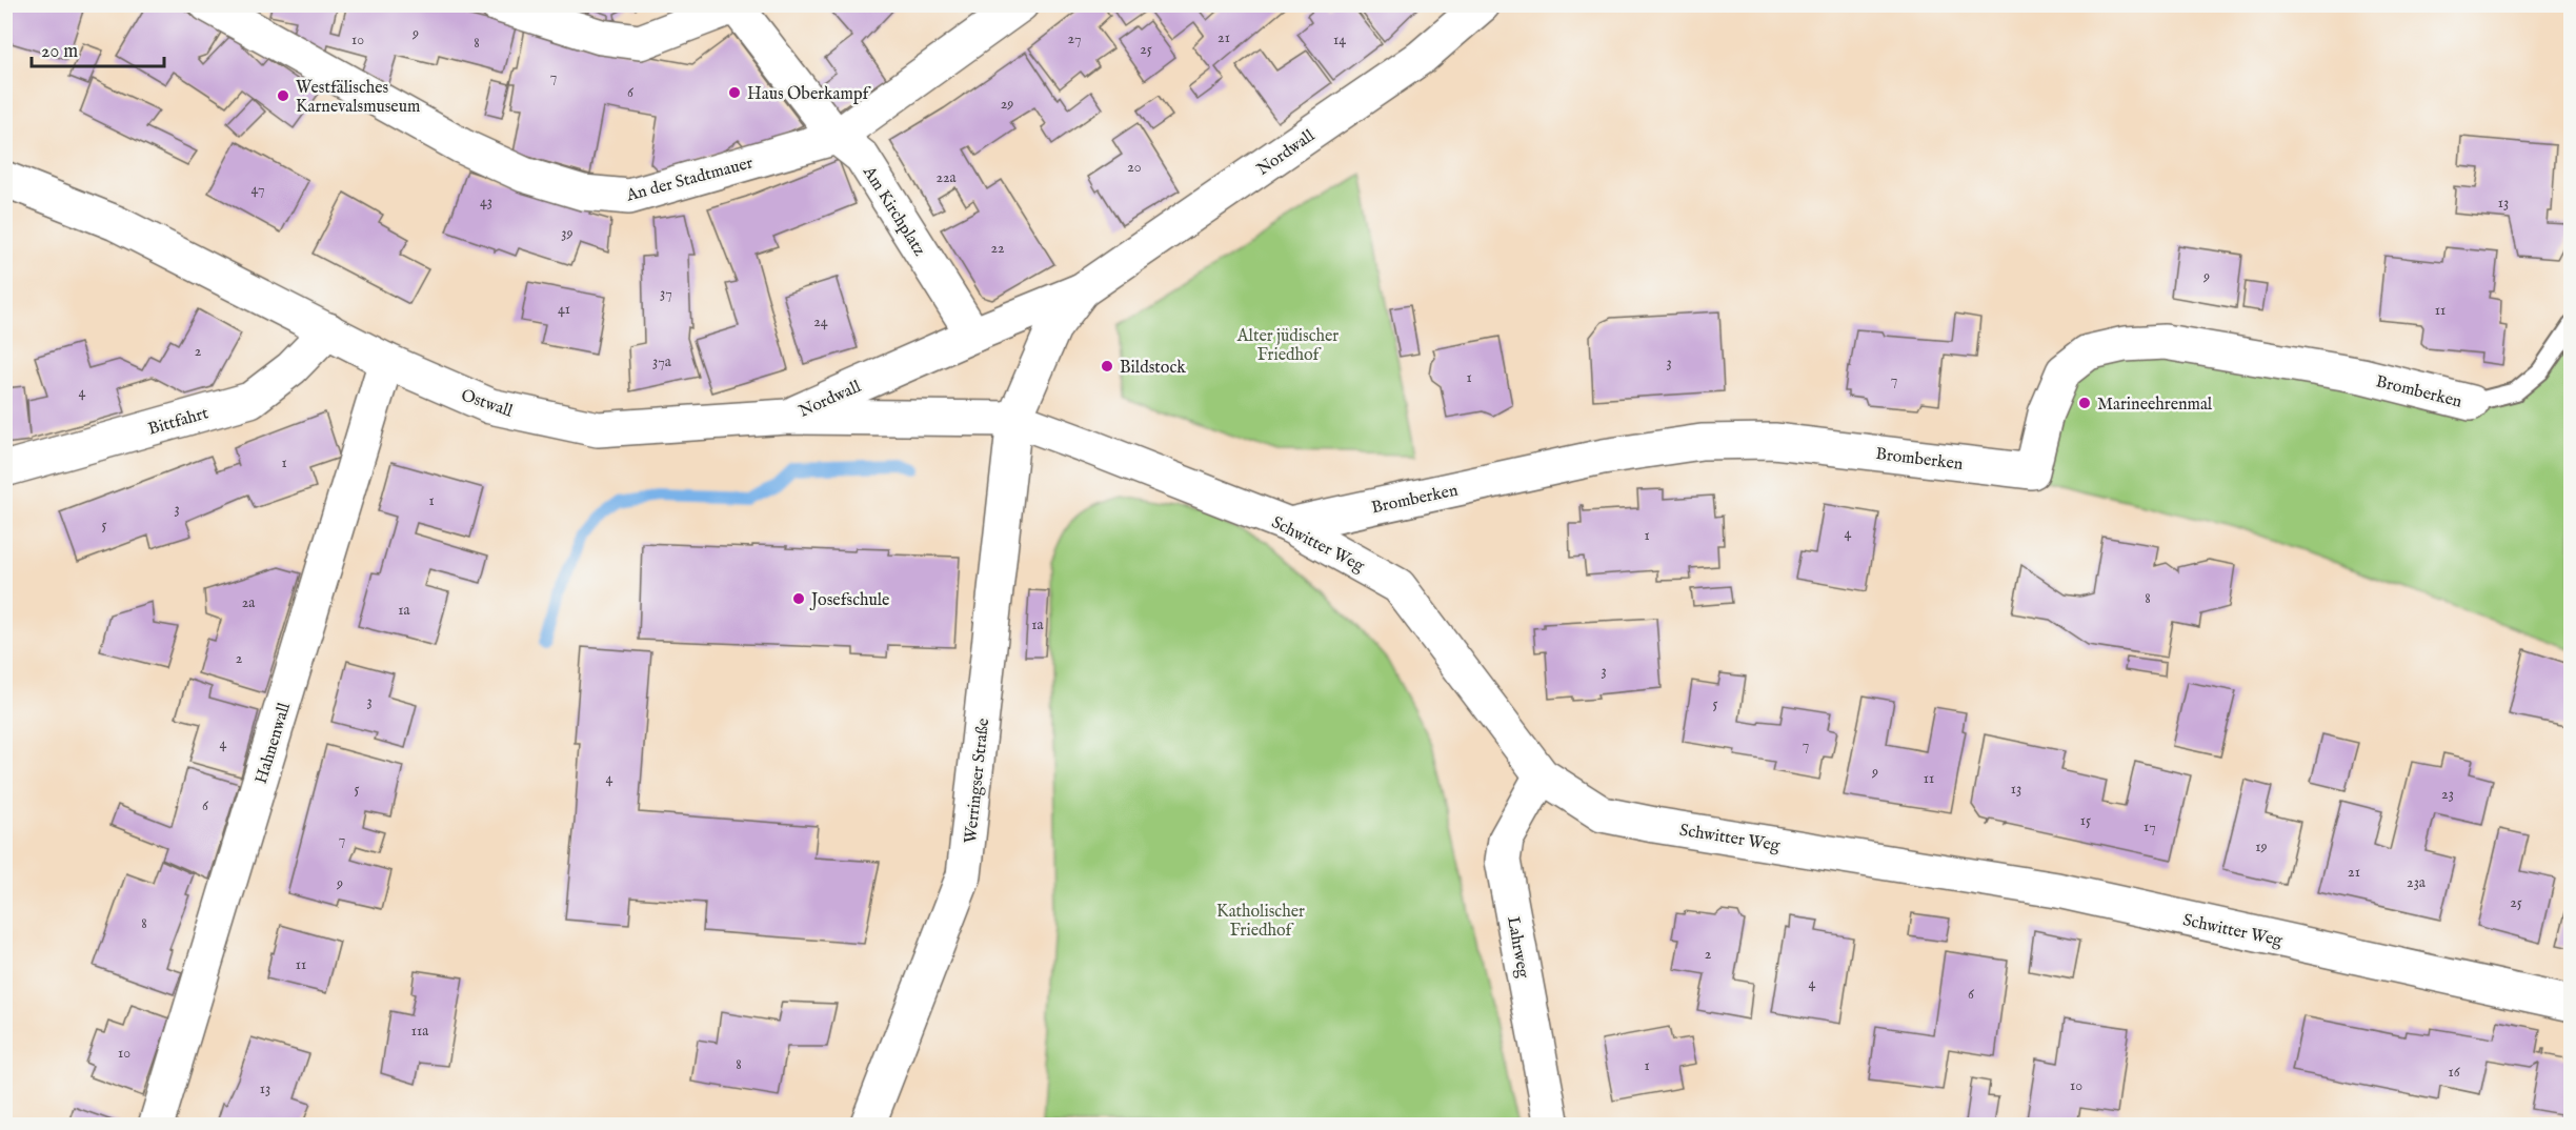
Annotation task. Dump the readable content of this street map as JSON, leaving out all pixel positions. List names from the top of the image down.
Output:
{
  "streets": {
    "street": [
      "Nordwall",
      "An der Stadtmauer",
      "Am Kirchplatz",
      "Bromberken",
      "Ostwall",
      "Bittfahrt",
      "Schwitter Weg",
      "Hahnenwall",
      "Werringser Straße",
      "Lahrweg"
    ]
  },
  "crossings": [
    ["Nordwall", "Am Kirchplatz"],
    ["Nordwall", "Ostwall"],
    ["Nordwall", "Schwitter Weg"],
    ["Nordwall", "Werringser Straße"],
    ["An der Stadtmauer", "Am Kirchplatz"],
    ["Bromberken", "Schwitter Weg"],
    ["Ostwall", "Bittfahrt"],
    ["Ostwall", "Schwitter Weg"],
    ["Ostwall", "Hahnenwall"],
    ["Ostwall", "Werringser Straße"],
    ["Schwitter Weg", "Werringser Straße"],
    ["Schwitter Weg", "Lahrweg"]
  ],
  "parks": ["Alter jüdischer Friedhof", "Katholischer Friedhof"],
  "places": [
    "Haus Oberkampf",
    "Westfälisches Karnevalsmuseum",
    "Bildstock",
    "Marineehrenmal",
    "Josefschule"
  ],
  "house_numbers": [
    "9",
    "21",
    "27",
    "10",
    "14",
    "8",
    "25",
    "7",
    "6",
    "29",
    "20",
    "22a",
    "47",
    "43",
    "13",
    "39",
    "22",
    "9",
    "37",
    "41",
    "11",
    "24",
    "2",
    "37a",
    "3",
    "1",
    "7",
    "4",
    "1",
    "1",
    "3",
    "5",
    "4",
    "1",
    "8",
    "2a",
    "1a",
    "1a",
    "2",
    "3",
    "3",
    "5",
    "4",
    "7",
    "9",
    "4",
    "11",
    "5",
    "13",
    "23",
    "6",
    "15",
    "17",
    "7",
    "19",
    "21",
    "23a",
    "9",
    "25",
    "8",
    "2",
    "11",
    "4",
    "6",
    "11a",
    "10",
    "8",
    "1",
    "16",
    "10",
    "13"
  ],
  "scale_bar": "20 m"
}
